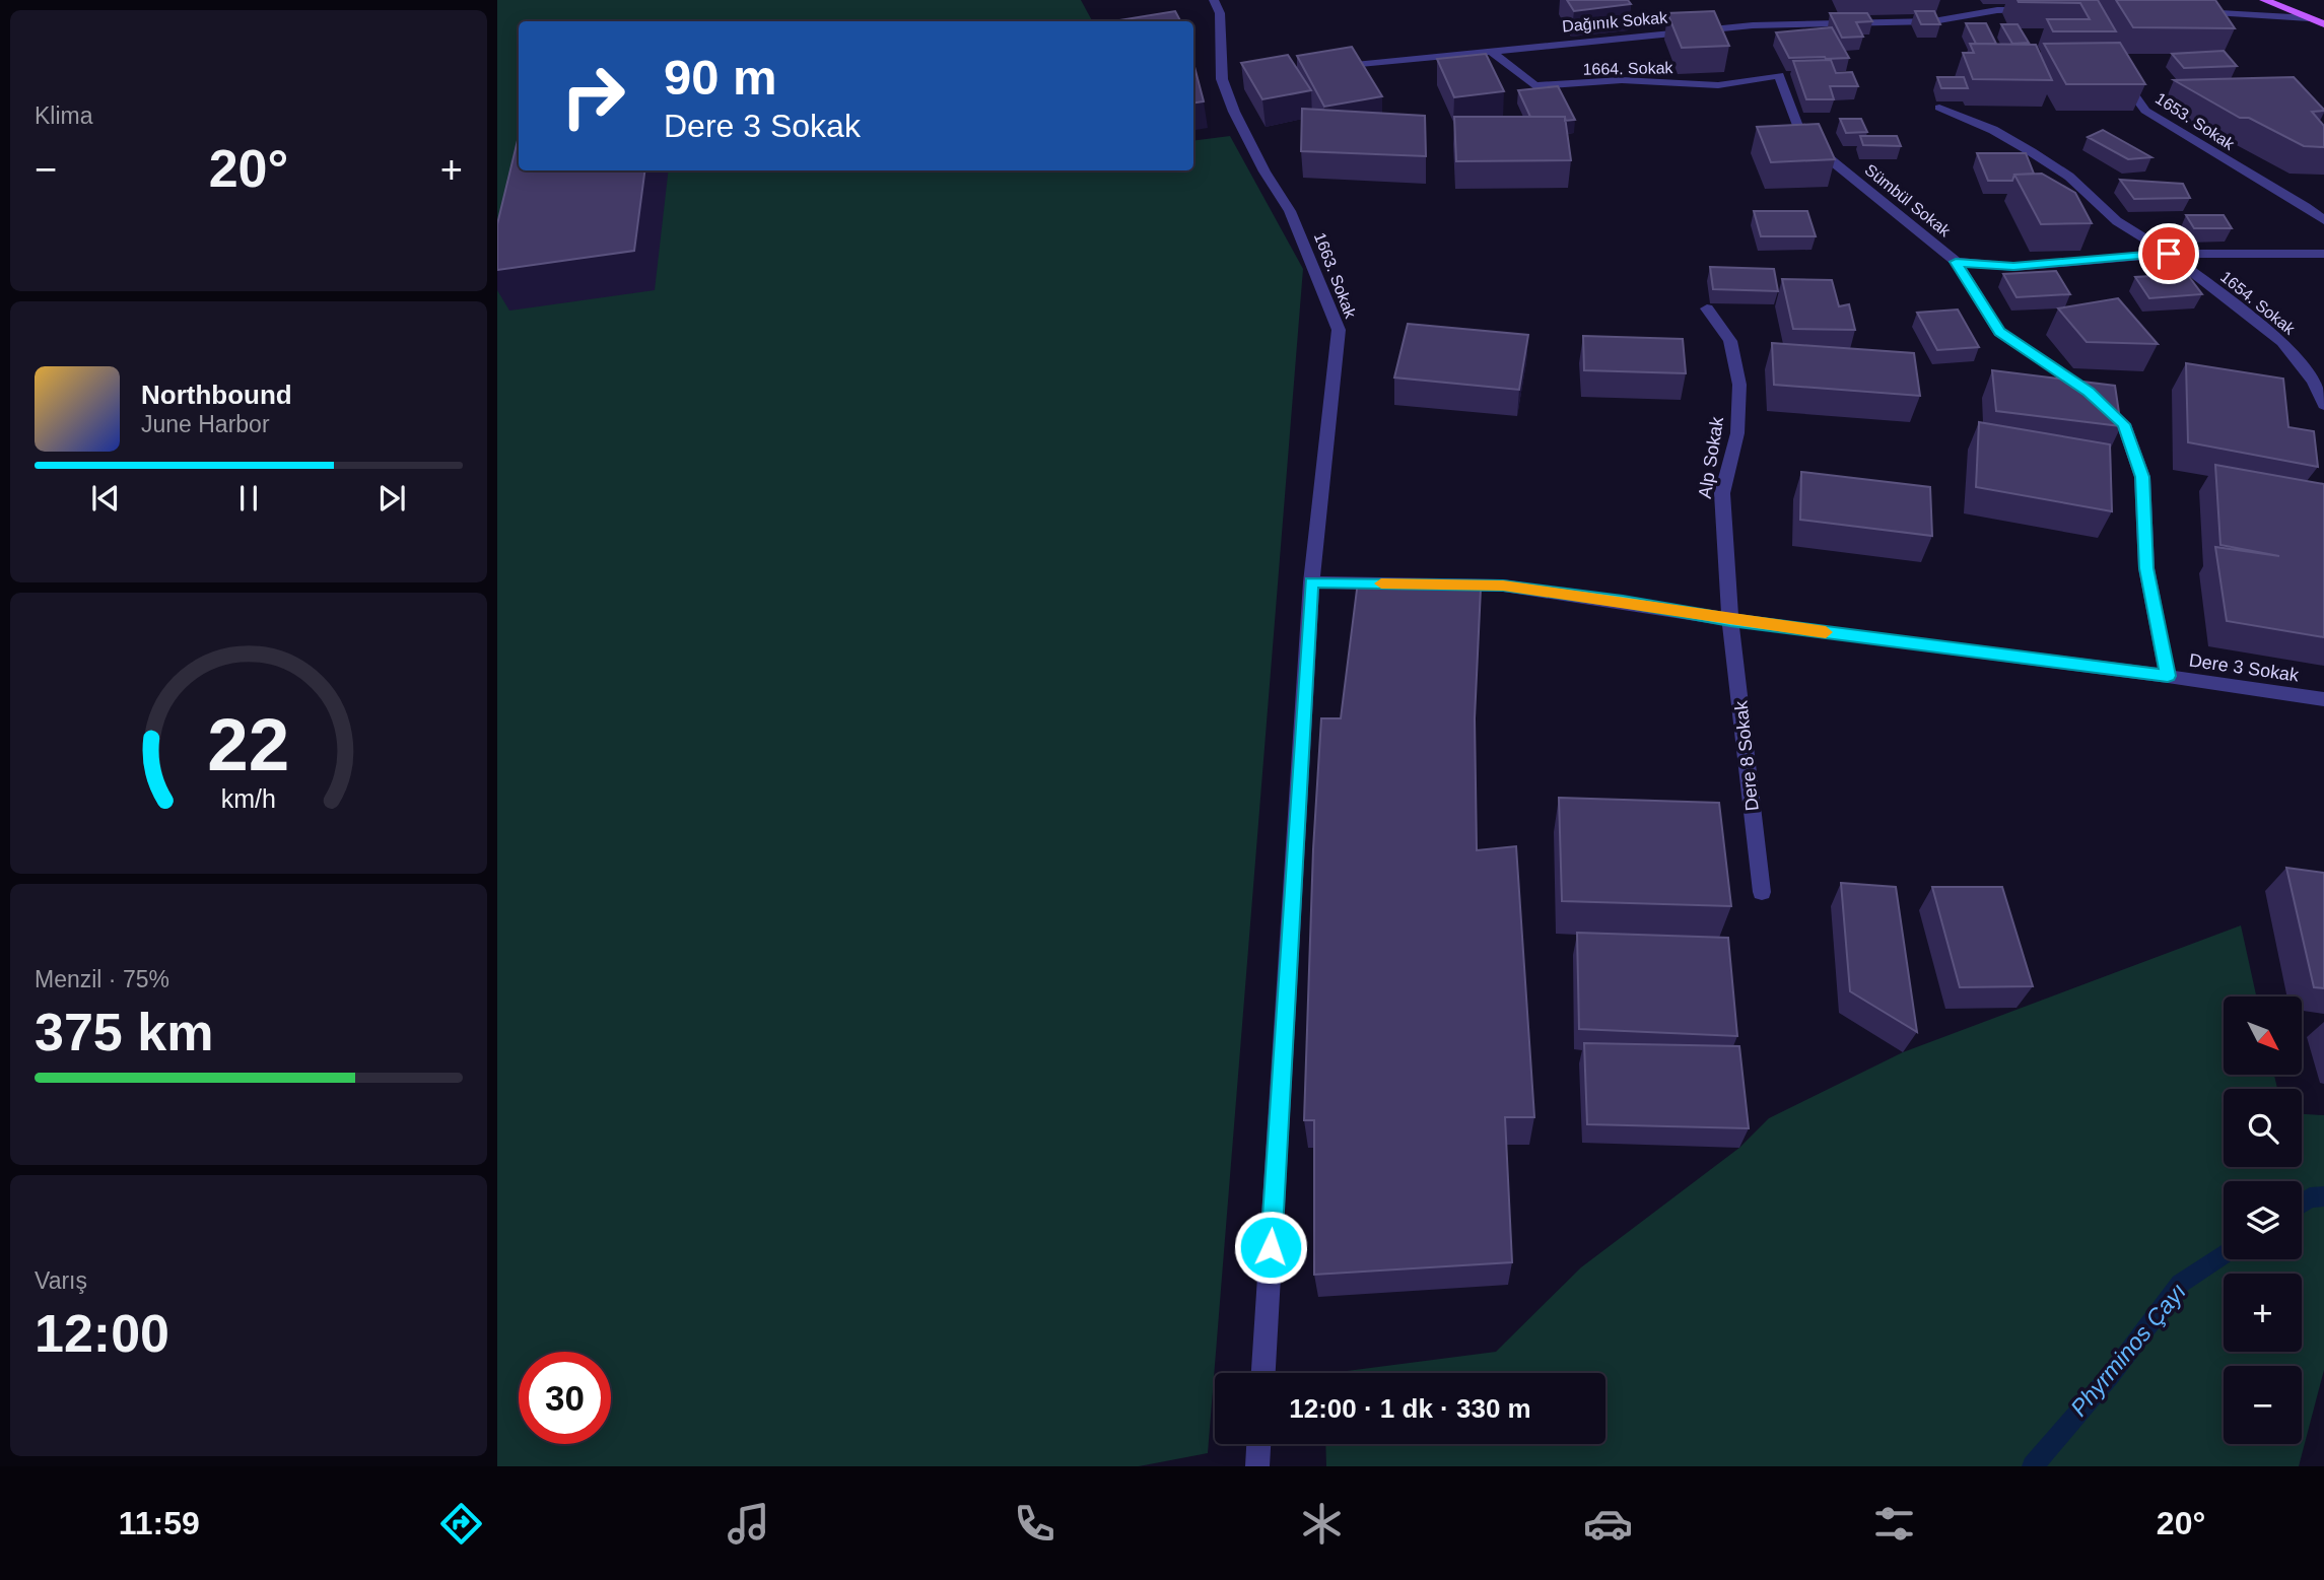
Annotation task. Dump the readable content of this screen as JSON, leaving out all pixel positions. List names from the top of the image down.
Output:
{
  "streets": {
    "street": [
      "Dağınık Sokak",
      "1664. Sokak",
      "1653. Sokak",
      "Sümbül Sokak",
      "1663. Sokak",
      "1654. Sokak",
      "Alp Sokak",
      "Dere 3 Sokak",
      "Dere 8 Sokak"
    ]
  },
  "crossings": [
    ["Dağınık Sokak", "1664. Sokak"],
    ["1664. Sokak", "Sümbül Sokak"],
    ["Sümbül Sokak", "Dere 3 Sokak"],
    ["1663. Sokak", "Dere 3 Sokak"],
    ["Alp Sokak", "Dere 3 Sokak"],
    ["Alp Sokak", "Dere 8 Sokak"],
    ["Dere 3 Sokak", "Dere 8 Sokak"]
  ],
  "water": ["Phyrminos Çayı"],
  "north": "bottom right",
  "page": {
    "tile": [
      "Klima",
      ["Menzil · 75%", "375 km"],
      ["Varış", "12:00"]
    ],
    "turn": ["90 m", "Dere 3 Sokak"],
    "heat": ["−", "20°", "+"],
    "song": ["Northbound", "June Harbor"],
    "map_buttons": ["+", "−"],
    "limit": "30",
    "trip": "12:00 · 1 dk · 330 m",
    "tabs": ["11:59", "20°"],
    "gauge": ["22", "km/h"]
  }
}
